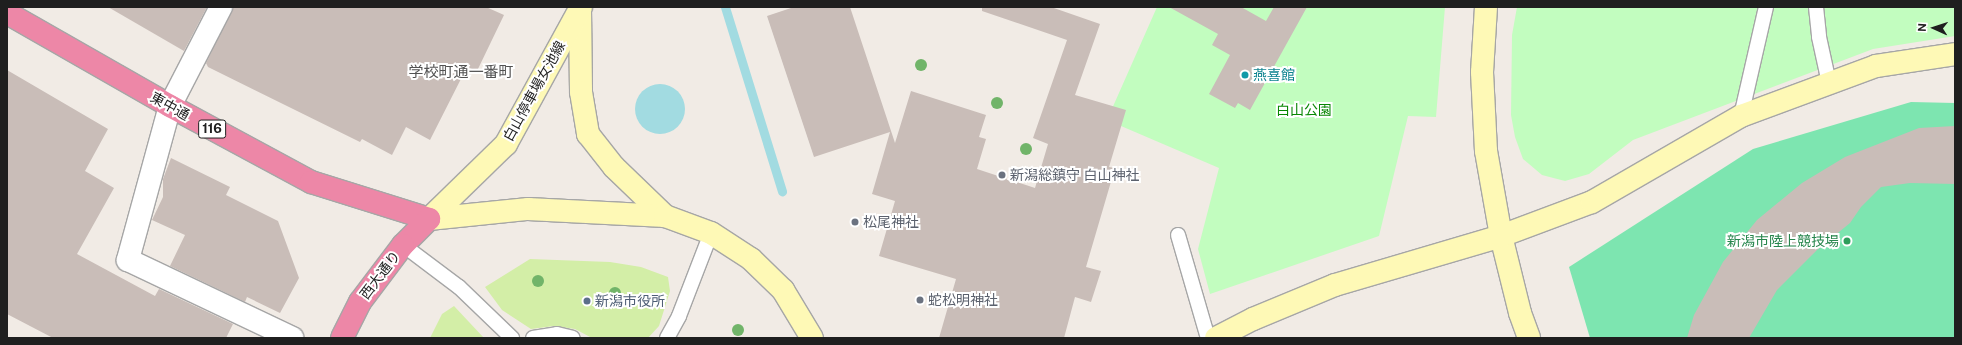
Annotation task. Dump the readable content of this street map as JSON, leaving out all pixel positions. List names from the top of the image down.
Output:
{
  "streets": {
    "highway": ["東中通", "116", "西大通り"],
    "street": ["白山停車場女池線"]
  },
  "crossings": [
    ["白山停車場女池線", "東中通"],
    ["白山停車場女池線", "西大通り"],
    ["東中通", "西大通り"]
  ],
  "districts": ["学校町通一番町"],
  "parks": ["白山公園"],
  "places": [
    "燕喜館",
    "新潟総鎮守 白山神社",
    "松尾神社",
    "新潟市陸上競技場",
    "蛇松明神社",
    "新潟市役所"
  ],
  "north": "left"
}
